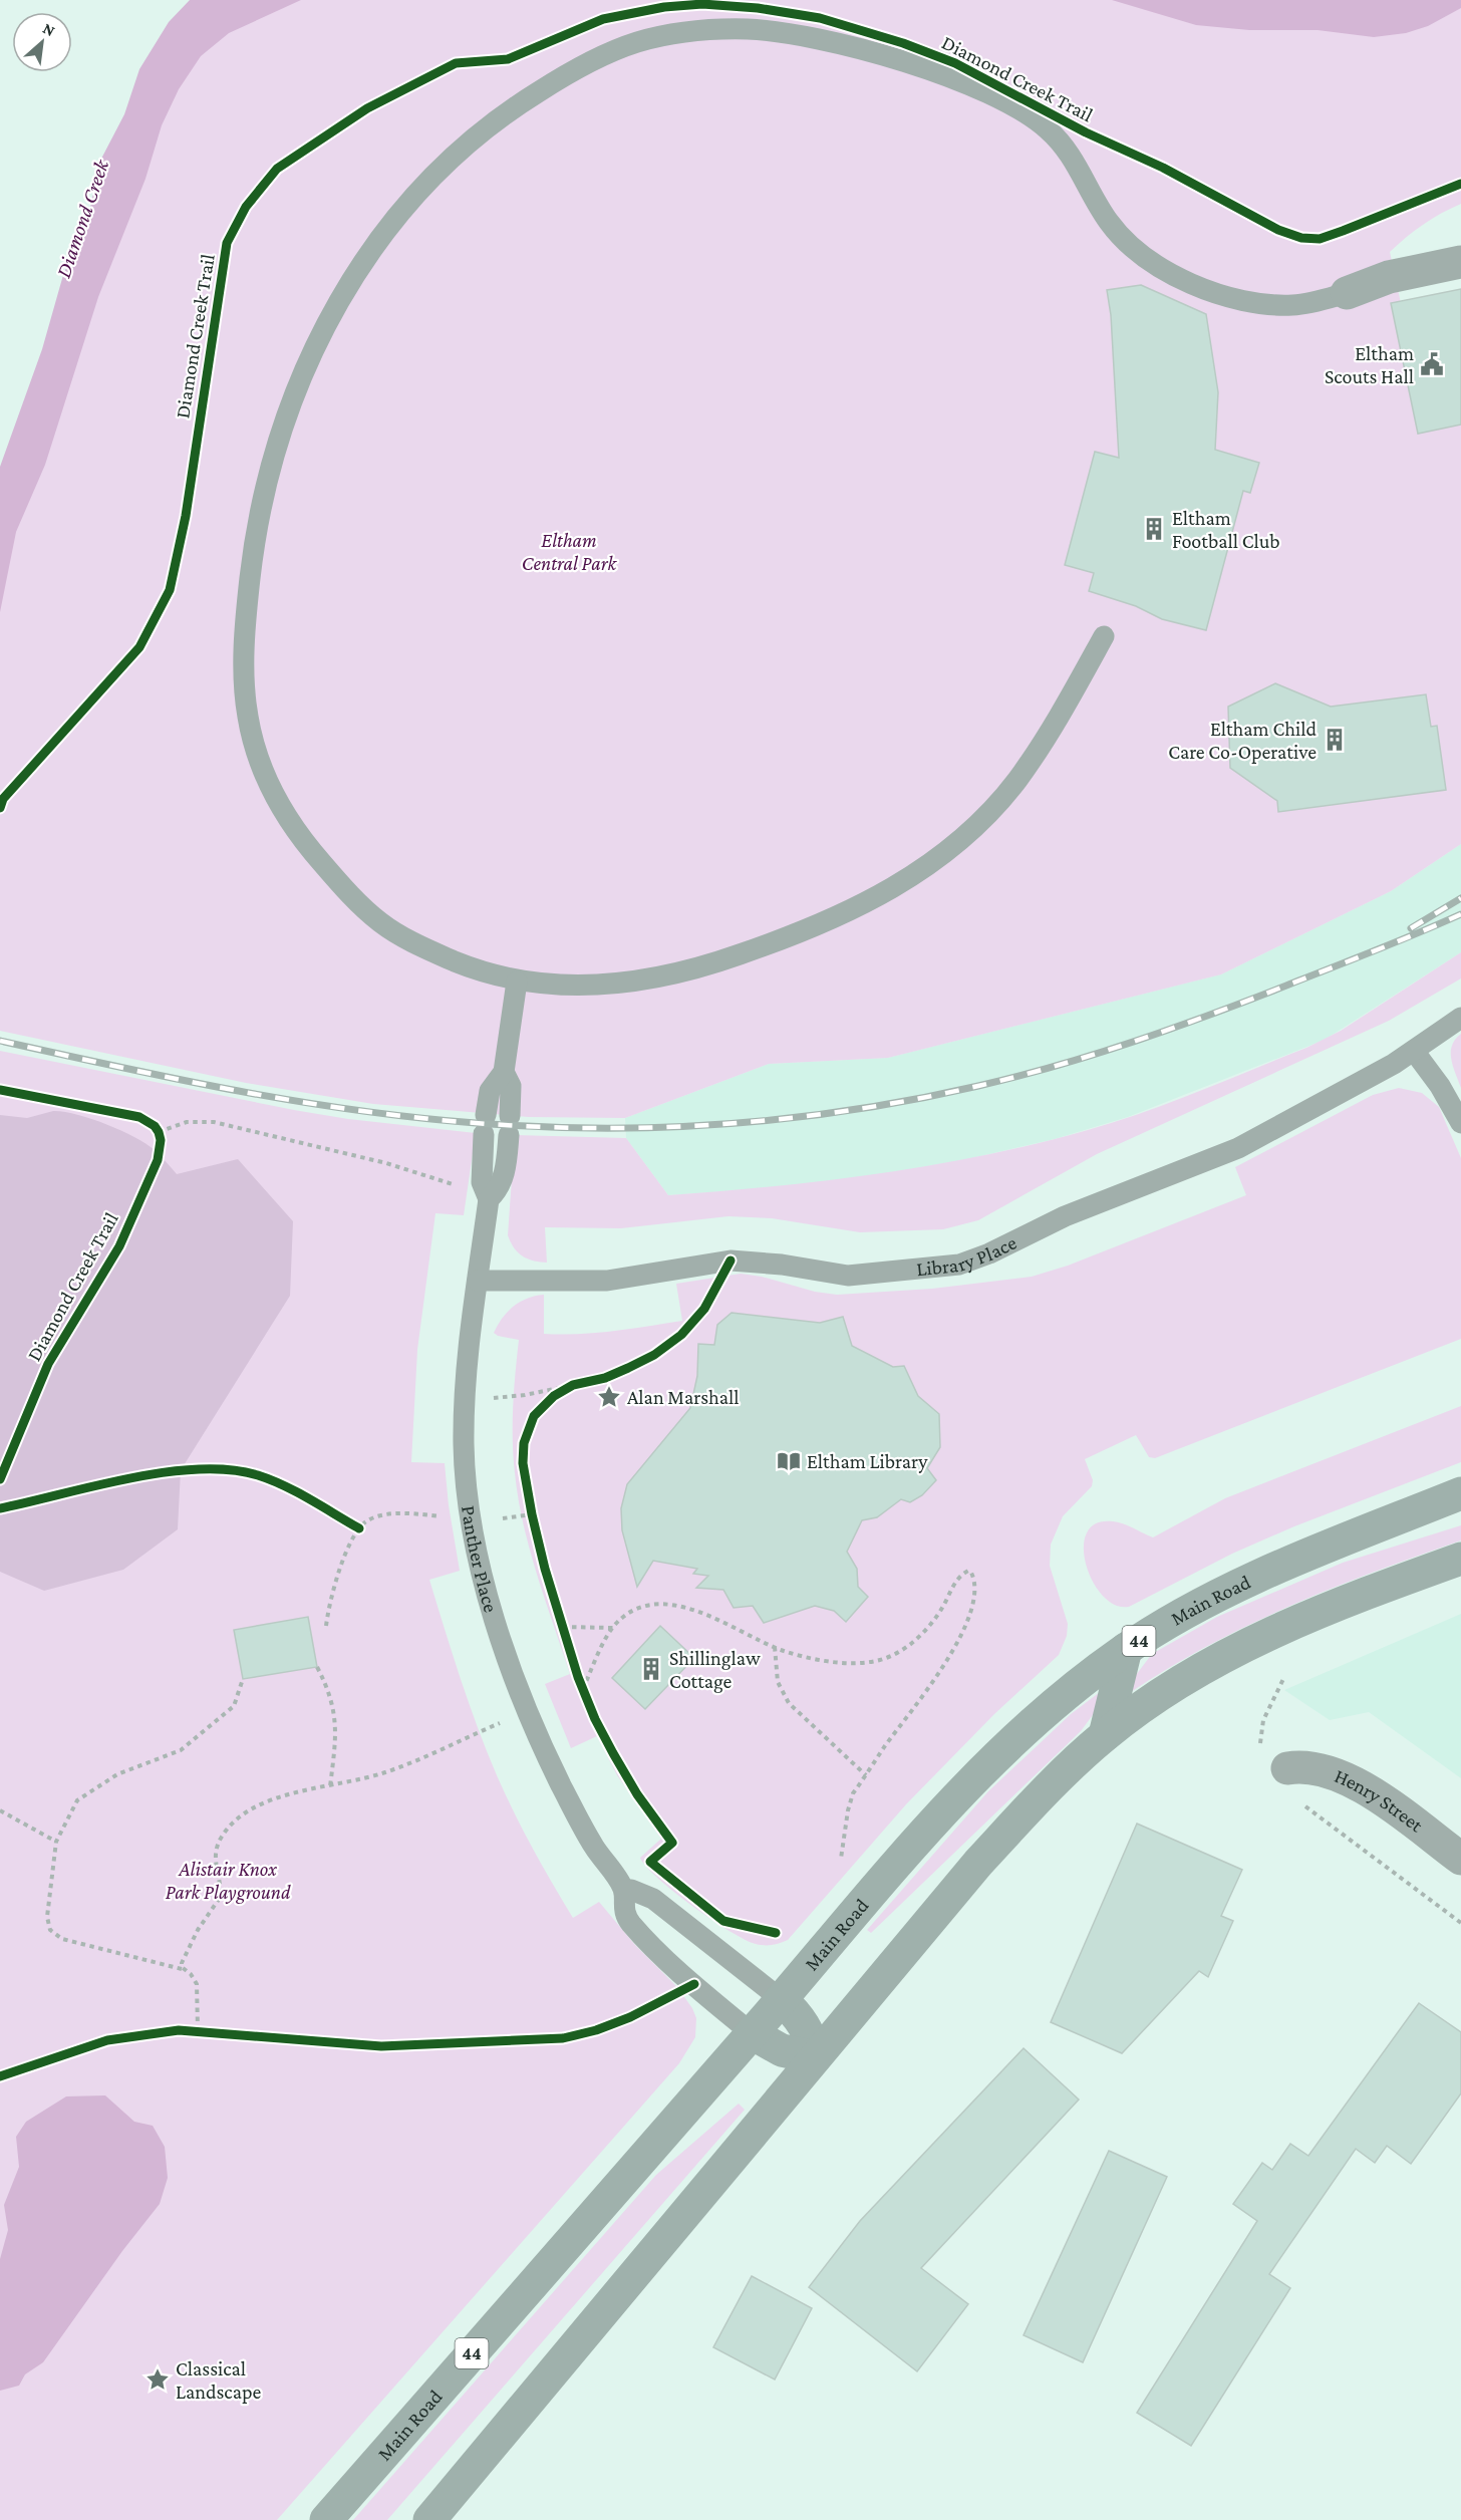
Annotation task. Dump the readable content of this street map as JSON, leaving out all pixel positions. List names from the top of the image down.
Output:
{
  "streets": {
    "main road": ["Main Road", "44"],
    "street": ["Henry Street"],
    "lane": ["Library Place", "Panther Place"],
    "cycle path": ["Diamond Creek Trail"]
  },
  "crossings": [
    ["Library Place", "Panther Place"],
    ["Panther Place", "Main Road"]
  ],
  "water": ["Diamond Creek"],
  "parks": ["Eltham Central Park", "Alistair Knox Park Playground"],
  "places": {
    "public building": ["Eltham Scouts Hall"],
    "building": ["Eltham Football Club", "Eltham Child Care Co-Operative", "Shillinglaw Cottage"],
    "place": ["Alan Marshall", "Classical Landscape"],
    "library": ["Eltham Library"]
  },
  "north": "top right"
}
